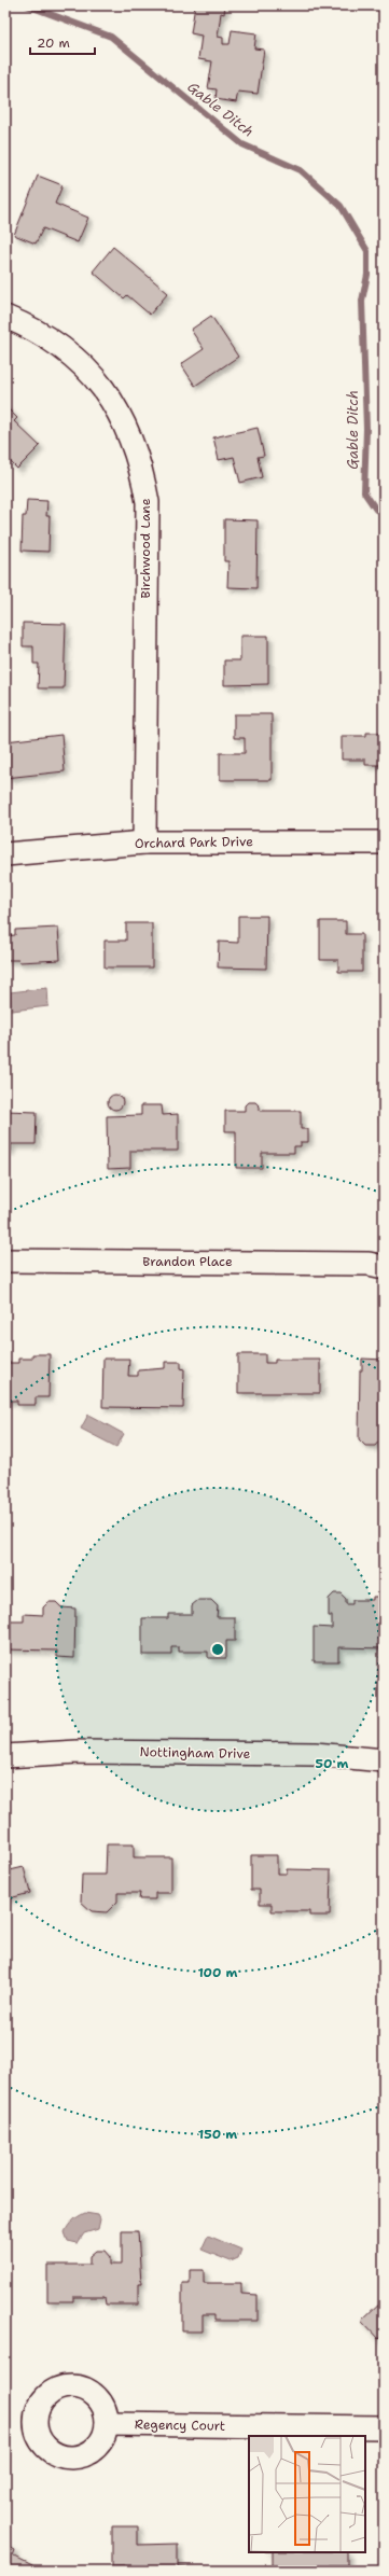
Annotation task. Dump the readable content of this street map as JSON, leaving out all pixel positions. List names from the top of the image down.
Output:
{
  "streets": {
    "street": [
      "Birchwood Lane",
      "Orchard Park Drive",
      "Brandon Place",
      "Nottingham Drive",
      "Regency Court"
    ]
  },
  "crossings": [
    ["Birchwood Lane", "Orchard Park Drive"]
  ],
  "water": ["Gable Ditch"],
  "scale_bar": "20 m",
  "rings": ["50 m", "100 m", "150 m"]
}
